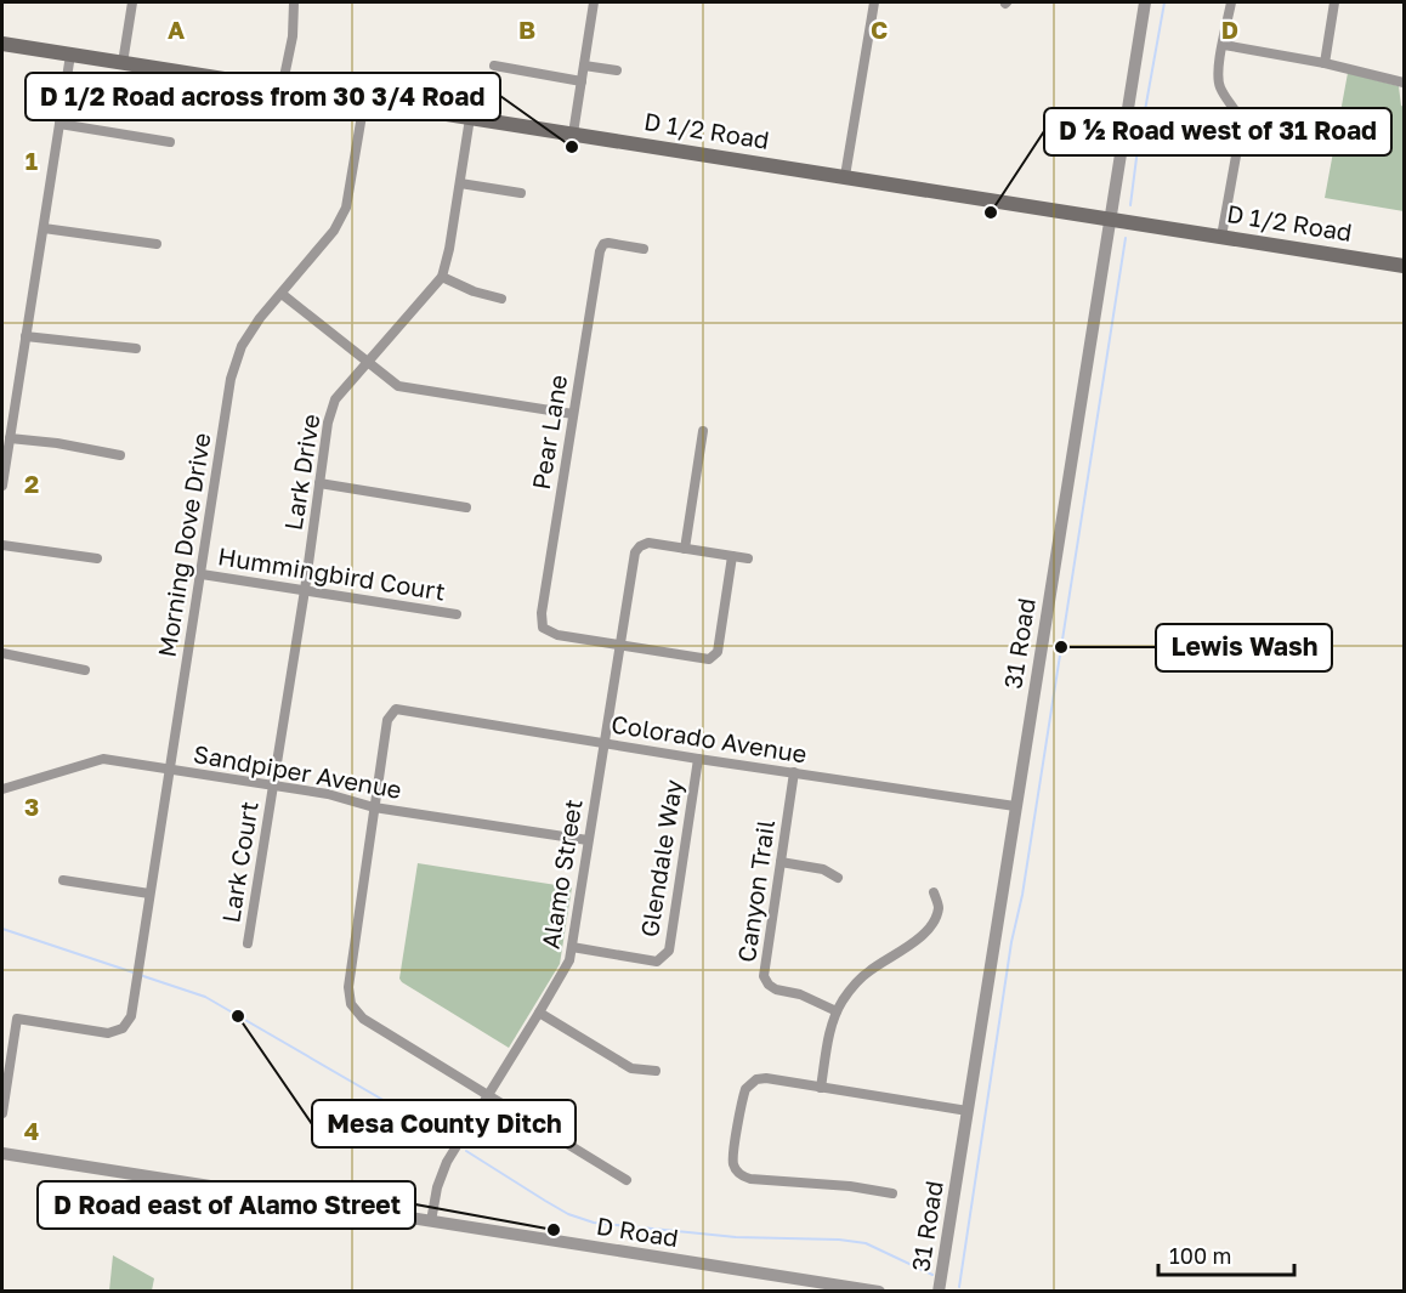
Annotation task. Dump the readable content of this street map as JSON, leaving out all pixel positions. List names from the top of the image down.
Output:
{
  "streets": {
    "main road": ["D 1/2 Road"],
    "street": [
      "Pear Lane",
      "Lark Drive",
      "Morning Dove Drive",
      "Hummingbird Court",
      "31 Road",
      "Colorado Avenue",
      "Sandpiper Avenue",
      "Glendale Way",
      "Lark Court",
      "Alamo Street",
      "Canyon Trail",
      "D Road"
    ]
  },
  "crossings": [
    ["D 1/2 Road", "Lark Drive"],
    ["D 1/2 Road", "Morning Dove Drive"],
    ["D 1/2 Road", "31 Road"],
    ["Pear Lane", "Alamo Street"],
    ["Lark Drive", "Hummingbird Court"],
    ["Lark Drive", "Sandpiper Avenue"],
    ["Lark Drive", "Lark Court"],
    ["Morning Dove Drive", "Hummingbird Court"],
    ["Morning Dove Drive", "Sandpiper Avenue"],
    ["31 Road", "Colorado Avenue"],
    ["Colorado Avenue", "Sandpiper Avenue"],
    ["Colorado Avenue", "Glendale Way"],
    ["Colorado Avenue", "Alamo Street"],
    ["Colorado Avenue", "Canyon Trail"],
    ["Sandpiper Avenue", "Lark Court"],
    ["Sandpiper Avenue", "Alamo Street"],
    ["Glendale Way", "Alamo Street"],
    ["Alamo Street", "D Road"]
  ],
  "places": [
    "D 1/2 Road across from 30 3/4 Road",
    "D ½ Road west of 31 Road",
    "Lewis Wash",
    "Mesa County Ditch",
    "D Road east of Alamo Street"
  ],
  "scale_bar": "100 m",
  "grid": {
    "columns": [
      "A",
      "B",
      "C",
      "D"
    ],
    "rows": [
      "1",
      "2",
      "3",
      "4"
    ]
  }
}
